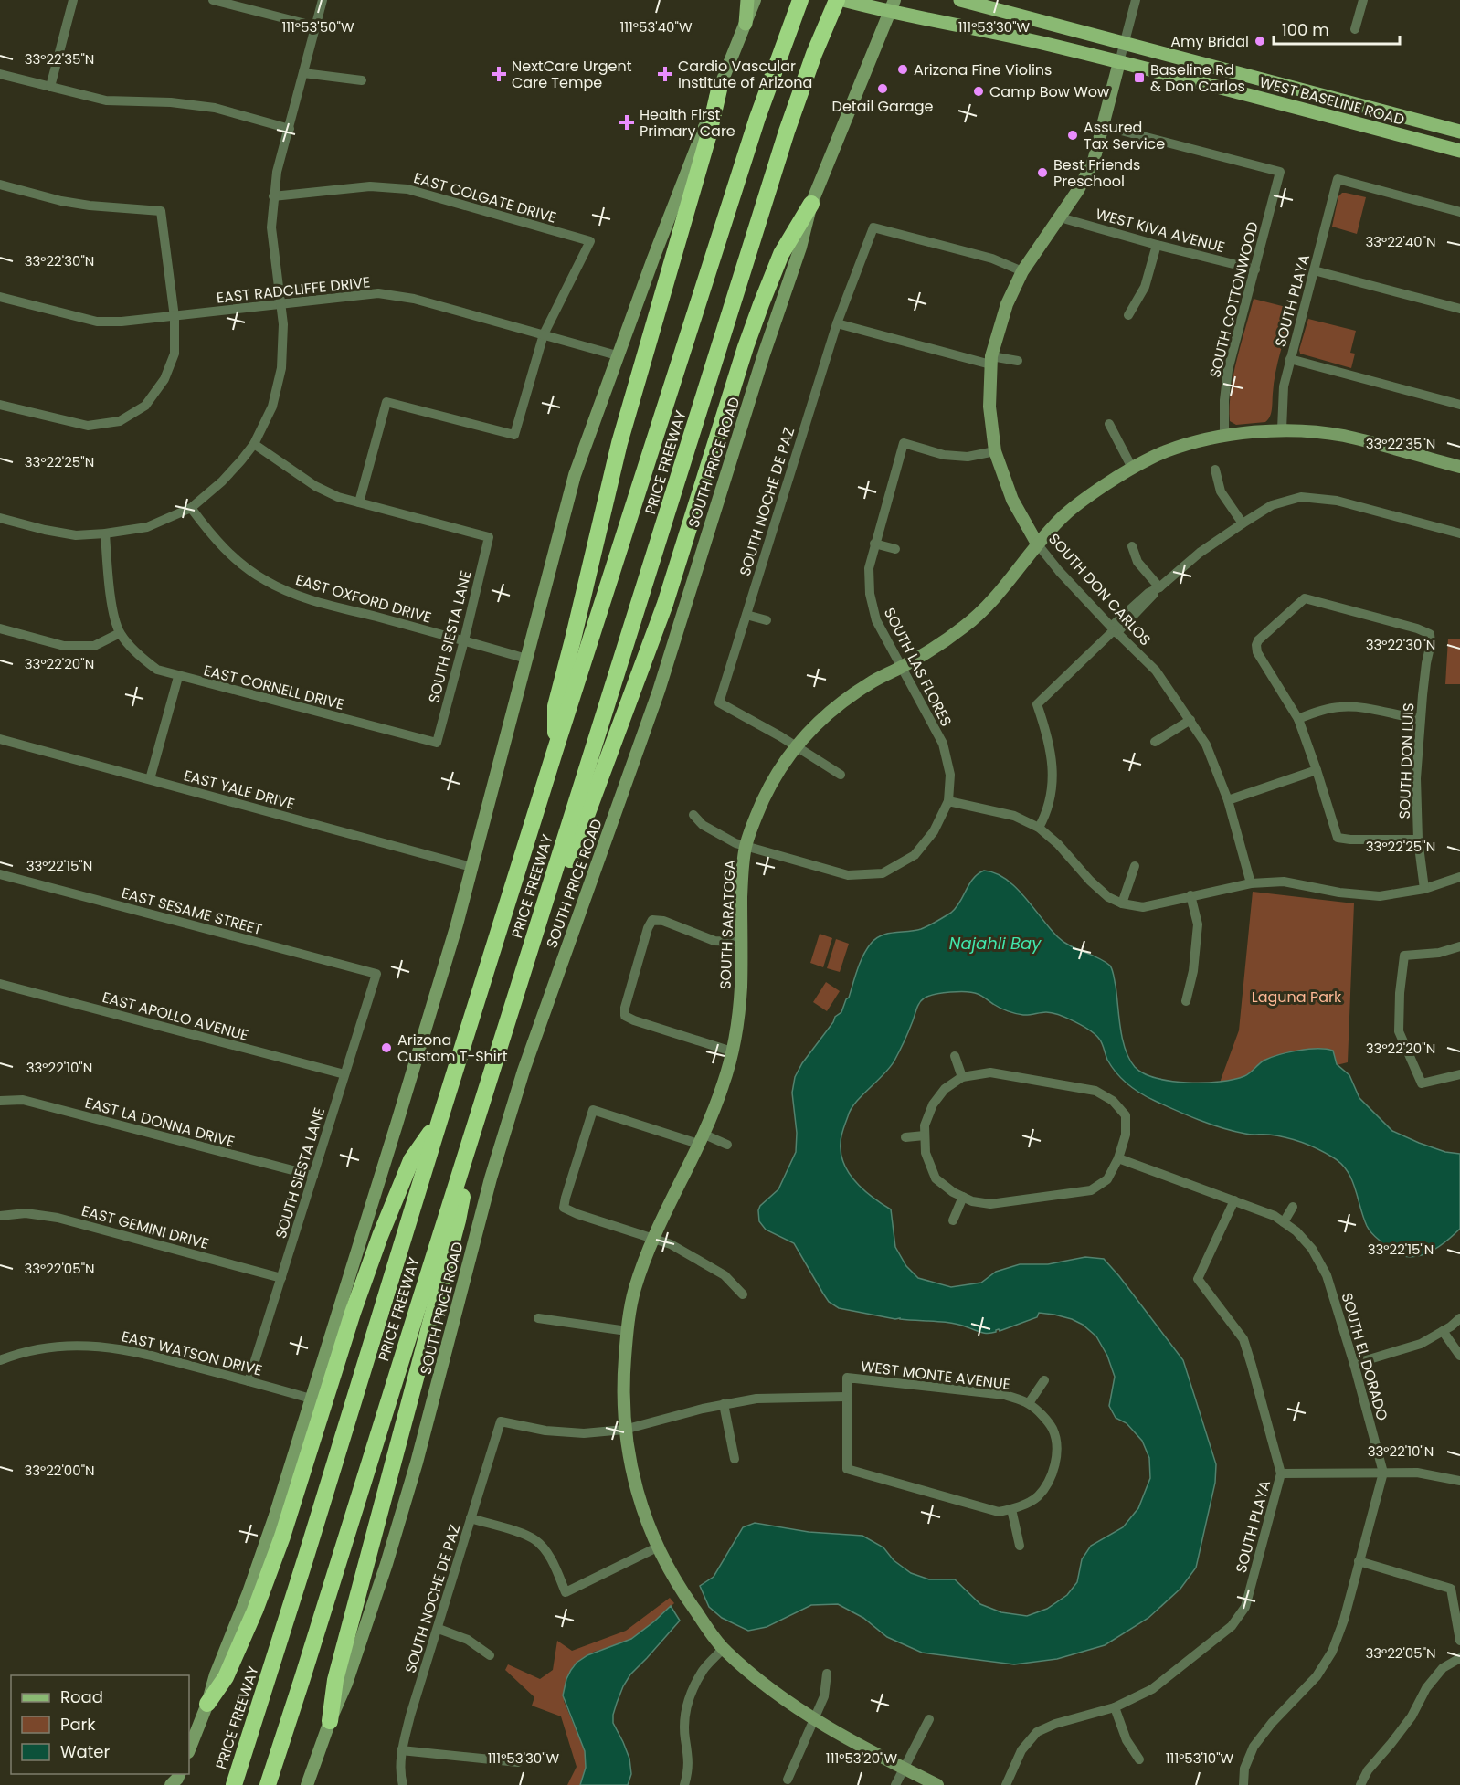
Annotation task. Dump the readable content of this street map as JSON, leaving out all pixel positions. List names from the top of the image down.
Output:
{
  "streets": {
    "highway": ["PRICE FREEWAY"],
    "main road": [
      "WEST BASELINE ROAD",
      "SOUTH PRICE ROAD",
      "SOUTH DON CARLOS",
      "SOUTH SARATOGA"
    ],
    "street": [
      "EAST COLGATE DRIVE",
      "WEST KIVA AVENUE",
      "EAST RADCLIFFE DRIVE",
      "SOUTH COTTONWOOD",
      "SOUTH PLAYA",
      "SOUTH NOCHE DE PAZ",
      "EAST OXFORD DRIVE",
      "SOUTH SIESTA LANE",
      "SOUTH LAS FLORES",
      "EAST CORNELL DRIVE",
      "SOUTH DON LUIS",
      "EAST YALE DRIVE",
      "EAST SESAME STREET",
      "EAST APOLLO AVENUE",
      "EAST LA DONNA DRIVE",
      "EAST GEMINI DRIVE",
      "EAST WATSON DRIVE",
      "SOUTH EL DORADO",
      "WEST MONTE AVENUE"
    ]
  },
  "crossings": [
    ["WEST BASELINE ROAD", "SOUTH PRICE ROAD"],
    ["WEST BASELINE ROAD", "SOUTH DON CARLOS"],
    ["EAST COLGATE DRIVE", "EAST RADCLIFFE DRIVE"],
    ["WEST KIVA AVENUE", "SOUTH COTTONWOOD"],
    ["WEST KIVA AVENUE", "SOUTH DON CARLOS"],
    ["SOUTH COTTONWOOD", "SOUTH DON CARLOS"],
    ["SOUTH COTTONWOOD", "SOUTH SARATOGA"],
    ["SOUTH PLAYA", "SOUTH SARATOGA"],
    ["SOUTH PLAYA", "SOUTH EL DORADO"],
    ["SOUTH NOCHE DE PAZ", "SOUTH DON CARLOS"],
    ["SOUTH NOCHE DE PAZ", "SOUTH SARATOGA"],
    ["SOUTH DON CARLOS", "SOUTH LAS FLORES"],
    ["SOUTH DON CARLOS", "SOUTH SARATOGA"],
    ["EAST OXFORD DRIVE", "SOUTH SIESTA LANE"],
    ["SOUTH SIESTA LANE", "EAST CORNELL DRIVE"],
    ["SOUTH SIESTA LANE", "EAST SESAME STREET"],
    ["SOUTH SIESTA LANE", "EAST APOLLO AVENUE"],
    ["SOUTH SIESTA LANE", "EAST LA DONNA DRIVE"],
    ["SOUTH SIESTA LANE", "EAST GEMINI DRIVE"],
    ["SOUTH SIESTA LANE", "EAST WATSON DRIVE"],
    ["SOUTH LAS FLORES", "SOUTH SARATOGA"]
  ],
  "water": ["Najahli Bay"],
  "parks": ["Laguna Park"],
  "places": {
    "other": [
      "Amy Bridal",
      "Arizona Fine Violins",
      "Detail Garage",
      "Camp Bow Wow",
      "Assured Tax Service",
      "Best Friends Preschool",
      "Arizona Custom T-Shirt"
    ],
    "health": ["NextCare Urgent Care Tempe", "Cardio Vascular Institute of Arizona", "Health First Primary Care"],
    "transit": ["Baseline Rd & Don Carlos"]
  },
  "legend": ["Road", "Park", "Water"],
  "scale_bar": "100 m",
  "coordinates": [
    "111°53'50\"W",
    "111°53'40\"W",
    "111°53'30\"W",
    "33°22'35\"N",
    "33°22'40\"N",
    "33°22'30\"N",
    "33°22'25\"N",
    "33°22'20\"N",
    "33°22'15\"N",
    "33°22'10\"N",
    "33°22'05\"N",
    "33°22'00\"N",
    "111°53'20\"W",
    "111°53'10\"W"
  ]
}
